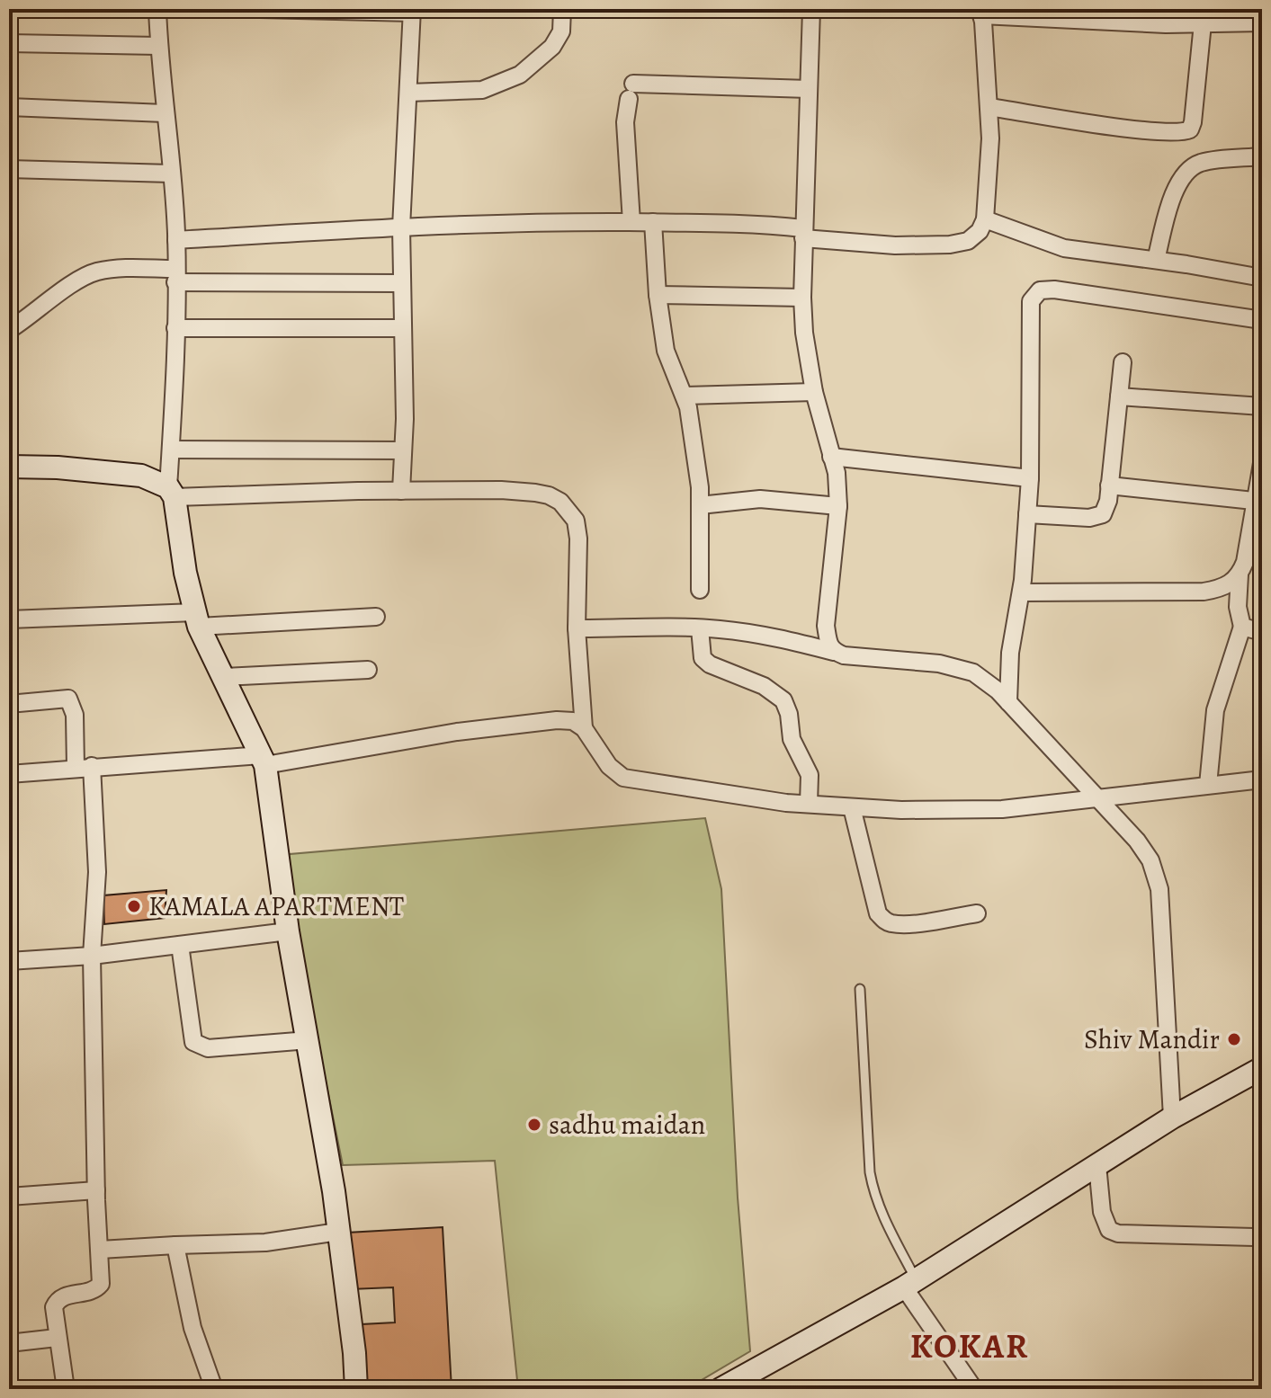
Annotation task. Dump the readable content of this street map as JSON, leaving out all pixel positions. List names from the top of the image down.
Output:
{
  "districts": ["KOKAR"],
  "places": ["KAMALA APARTMENT", "Shiv Mandir", "sadhu maidan"]
}
